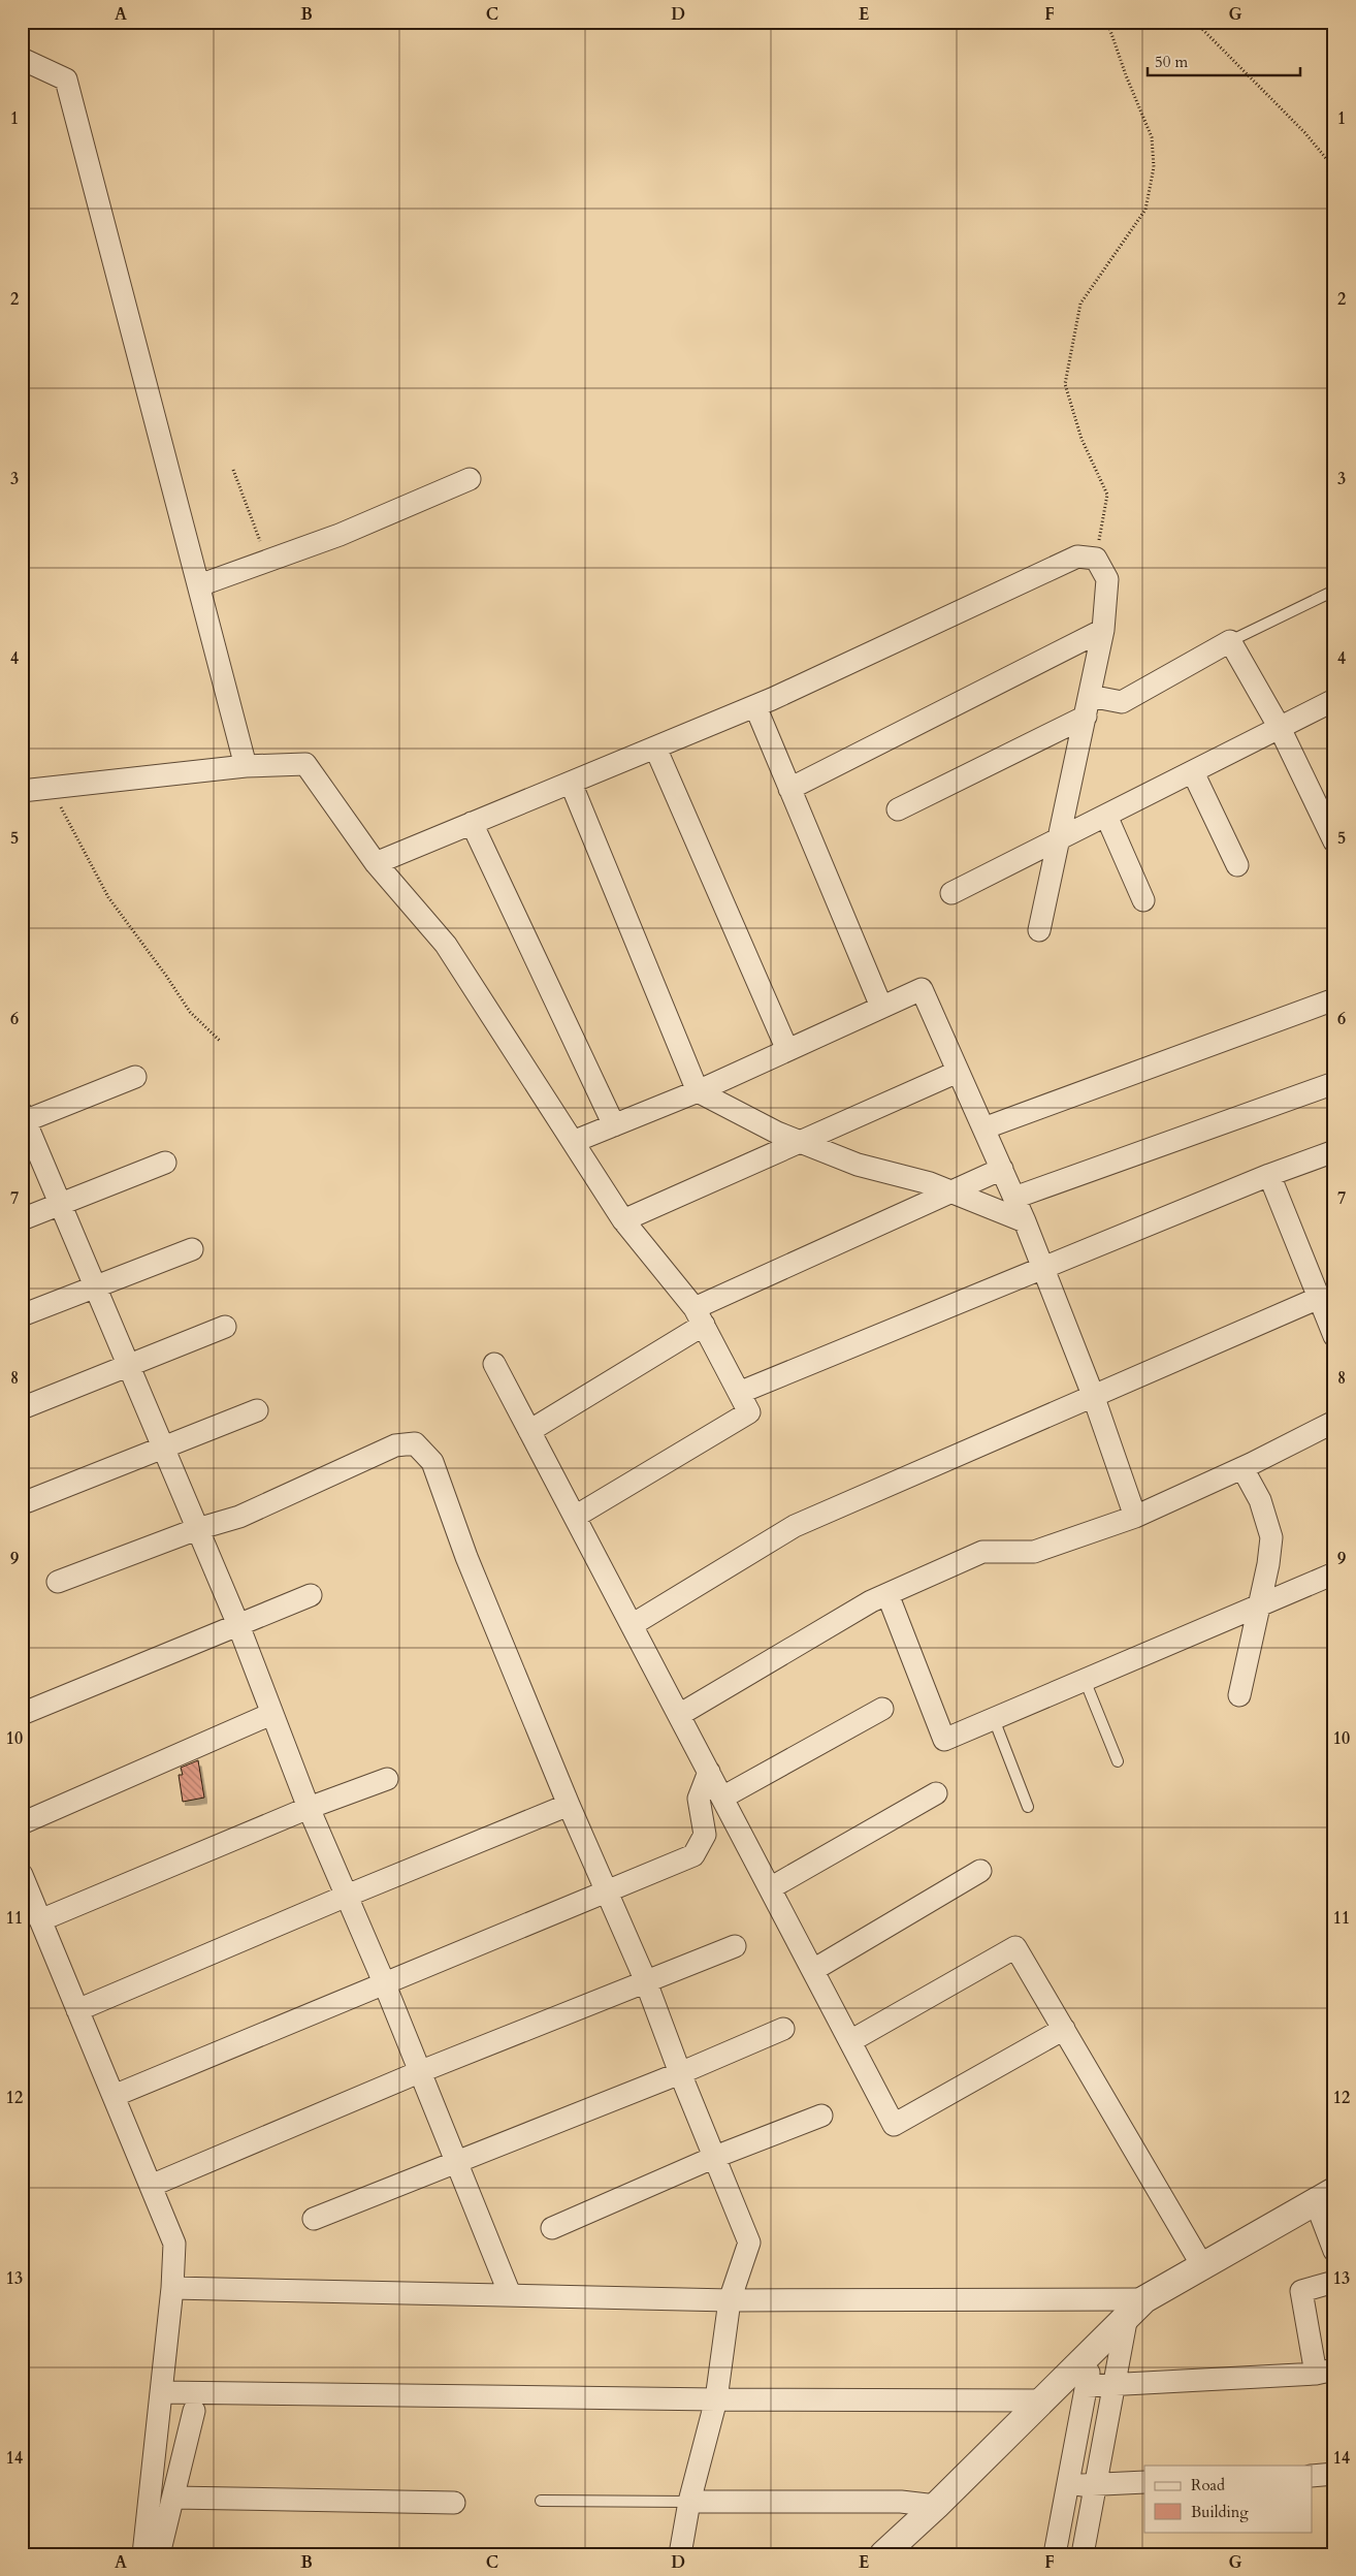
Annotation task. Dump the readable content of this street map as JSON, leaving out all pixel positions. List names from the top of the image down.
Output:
{
  "legend": ["Road", "Building"],
  "scale_bar": "50 m",
  "grid": {
    "columns": [
      "A",
      "B",
      "C",
      "D",
      "E",
      "F",
      "G"
    ],
    "rows": [
      "1",
      "2",
      "3",
      "4",
      "5",
      "6",
      "7",
      "8",
      "9",
      "10",
      "11",
      "12",
      "13",
      "14"
    ]
  }
}
